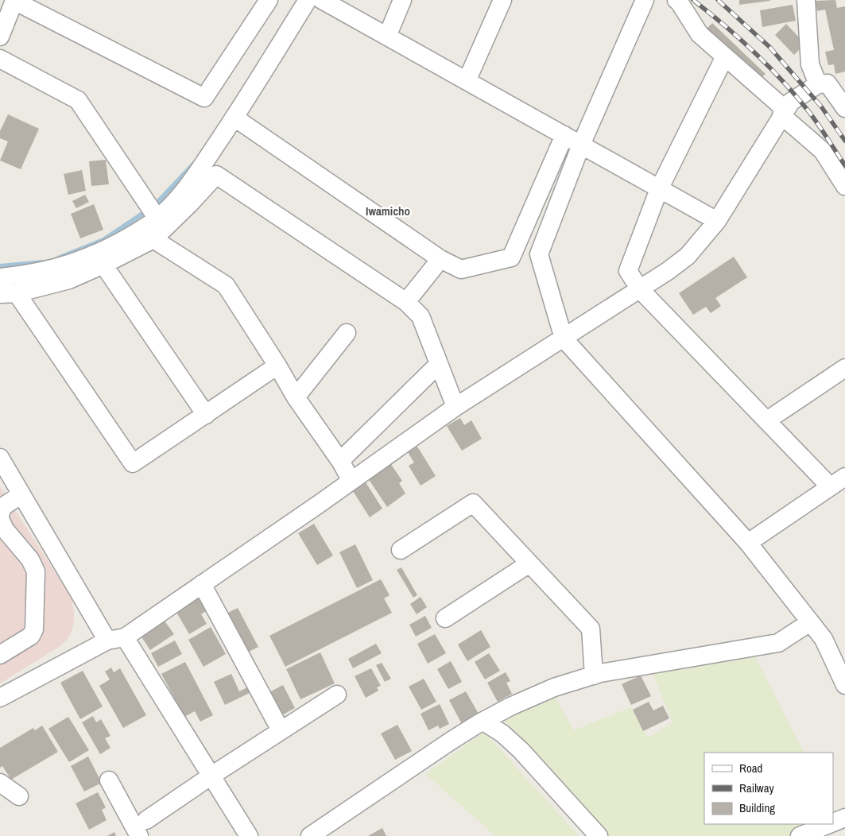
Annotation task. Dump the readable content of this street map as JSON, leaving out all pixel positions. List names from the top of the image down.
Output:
{
  "districts": ["Iwamicho"],
  "legend": ["Road", "Railway", "Building"]
}
